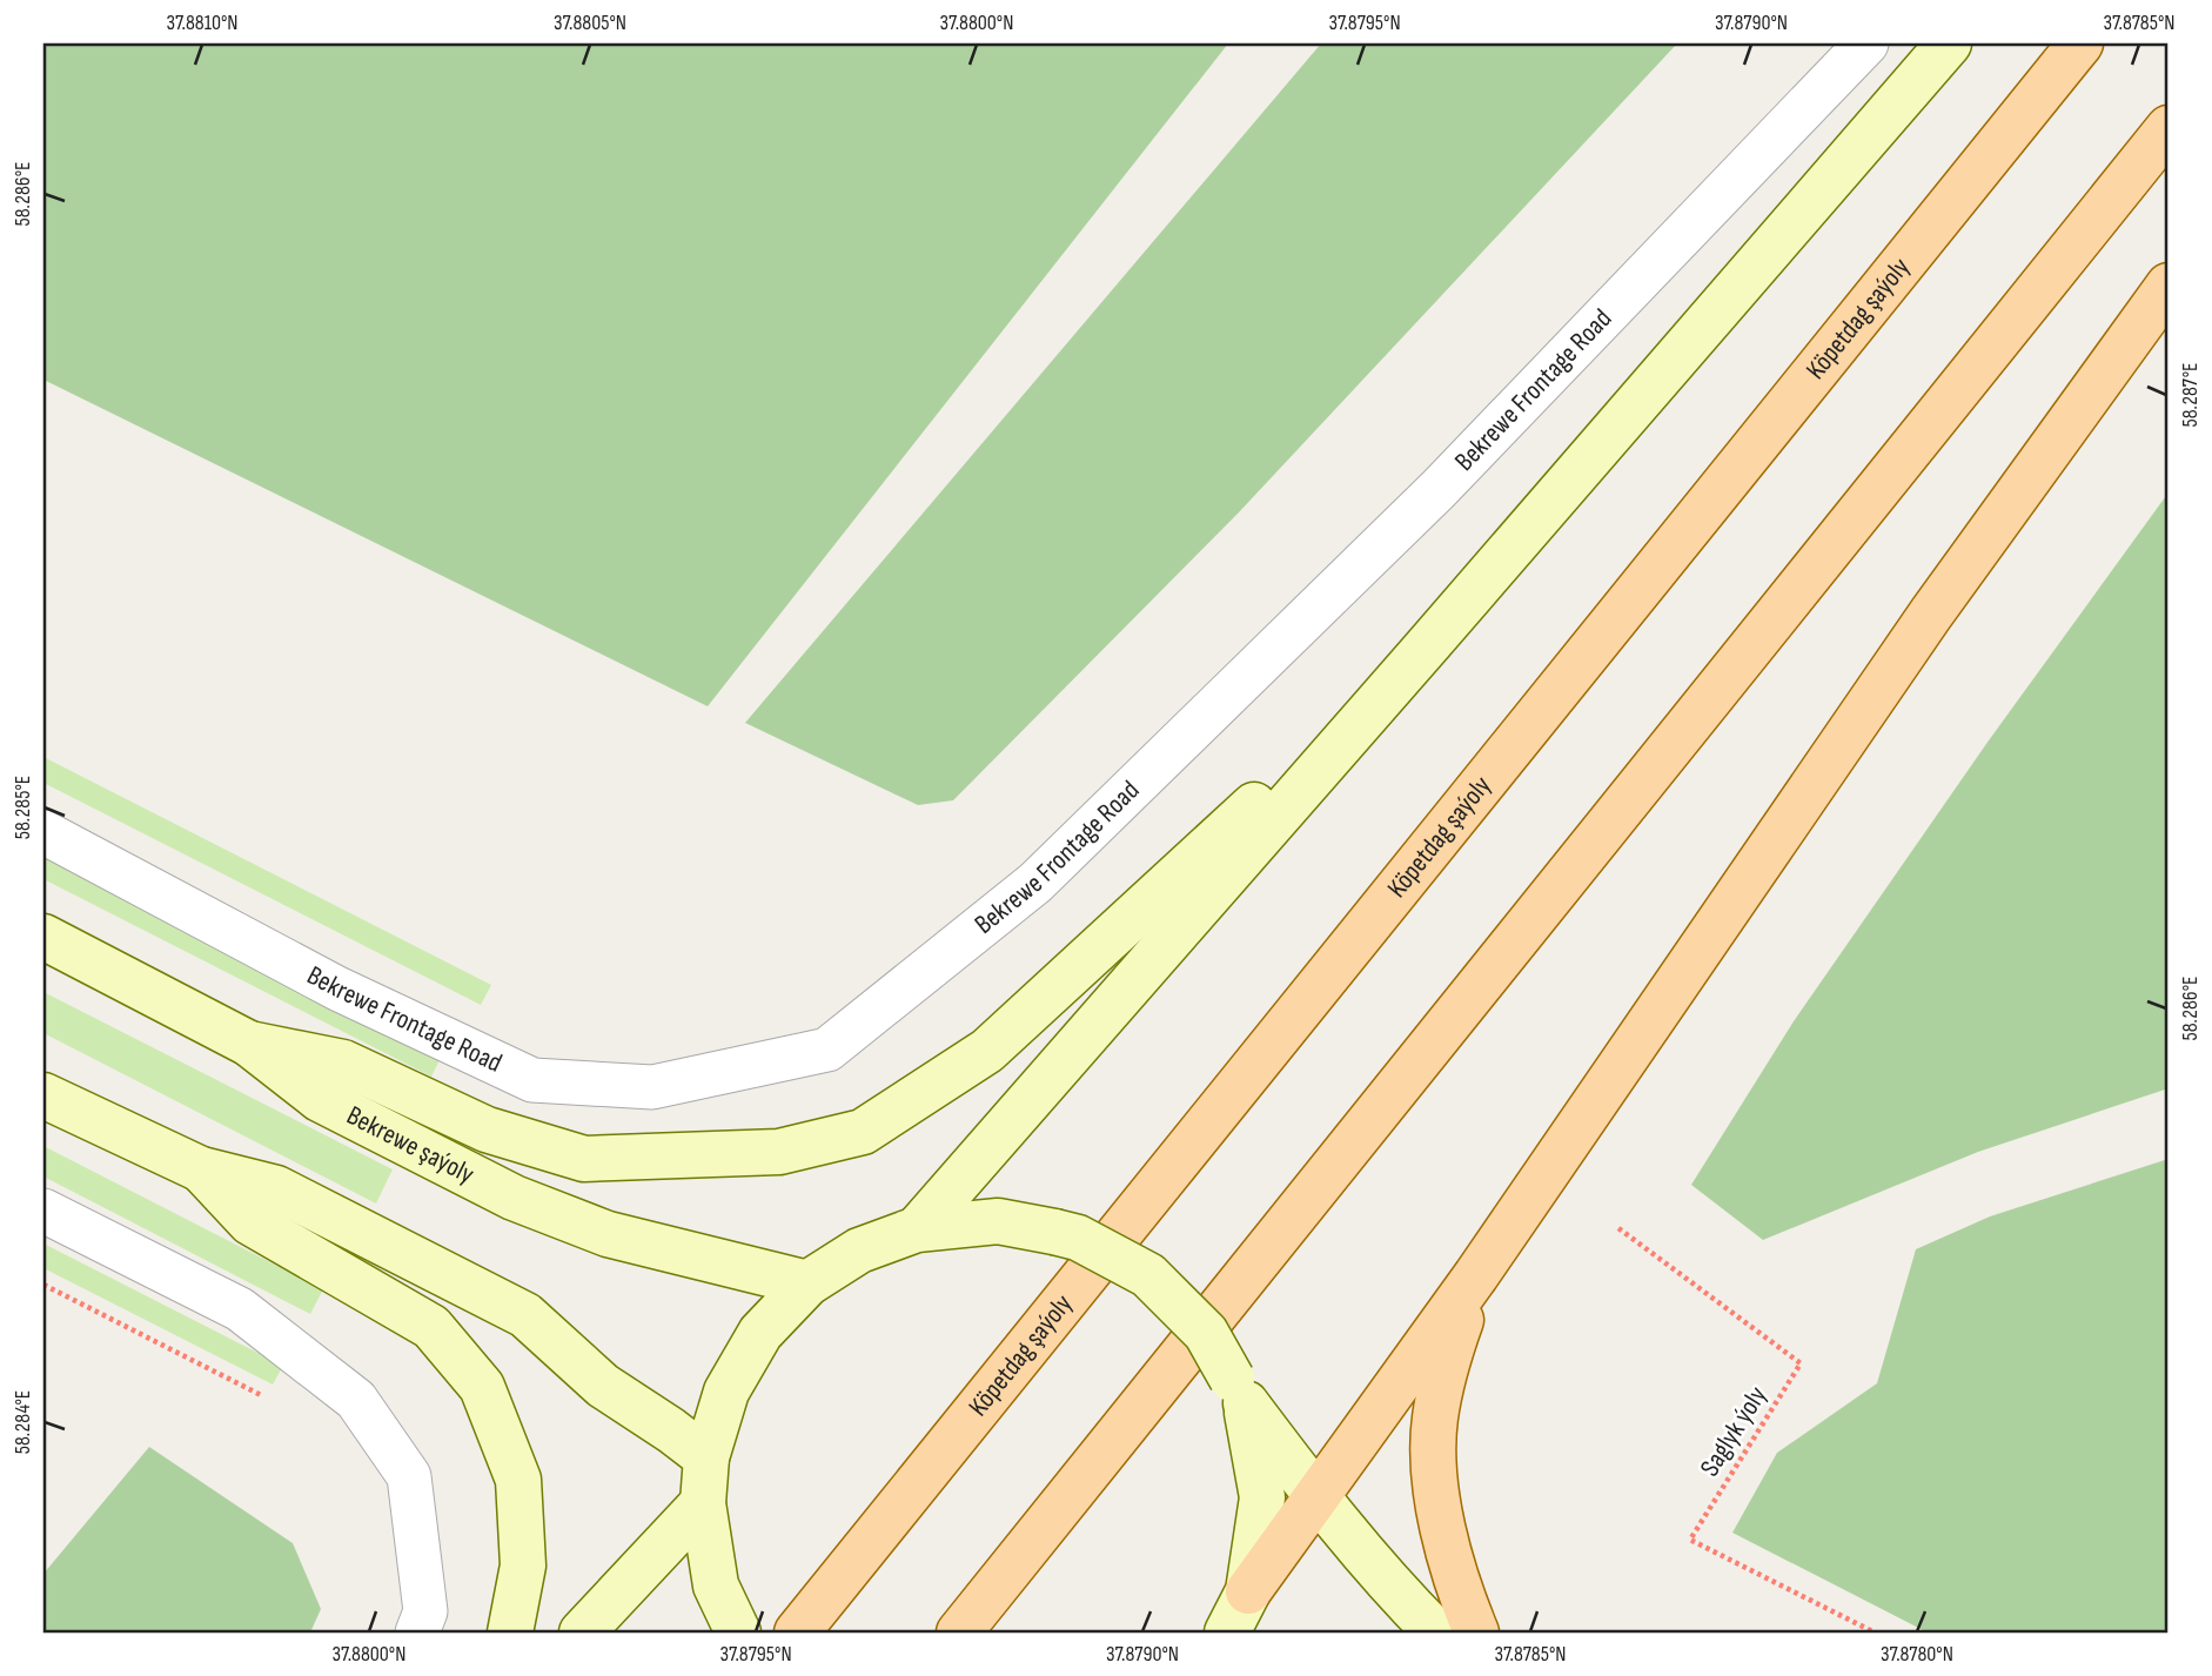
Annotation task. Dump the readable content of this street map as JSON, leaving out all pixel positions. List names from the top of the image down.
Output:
{
  "streets": {
    "main road": ["Köpetdag şaýoly", "Bekrewe şaýoly"],
    "street": ["Bekrewe Frontage Road"],
    "path": ["Saglyk ýoly"]
  },
  "coordinates": [
    "37.8810°N",
    "37.8805°N",
    "37.8800°N",
    "37.8795°N",
    "37.8790°N",
    "37.8785°N",
    "58.286°E",
    "58.287°E",
    "58.285°E",
    "58.284°E",
    "37.8780°N"
  ]
}
